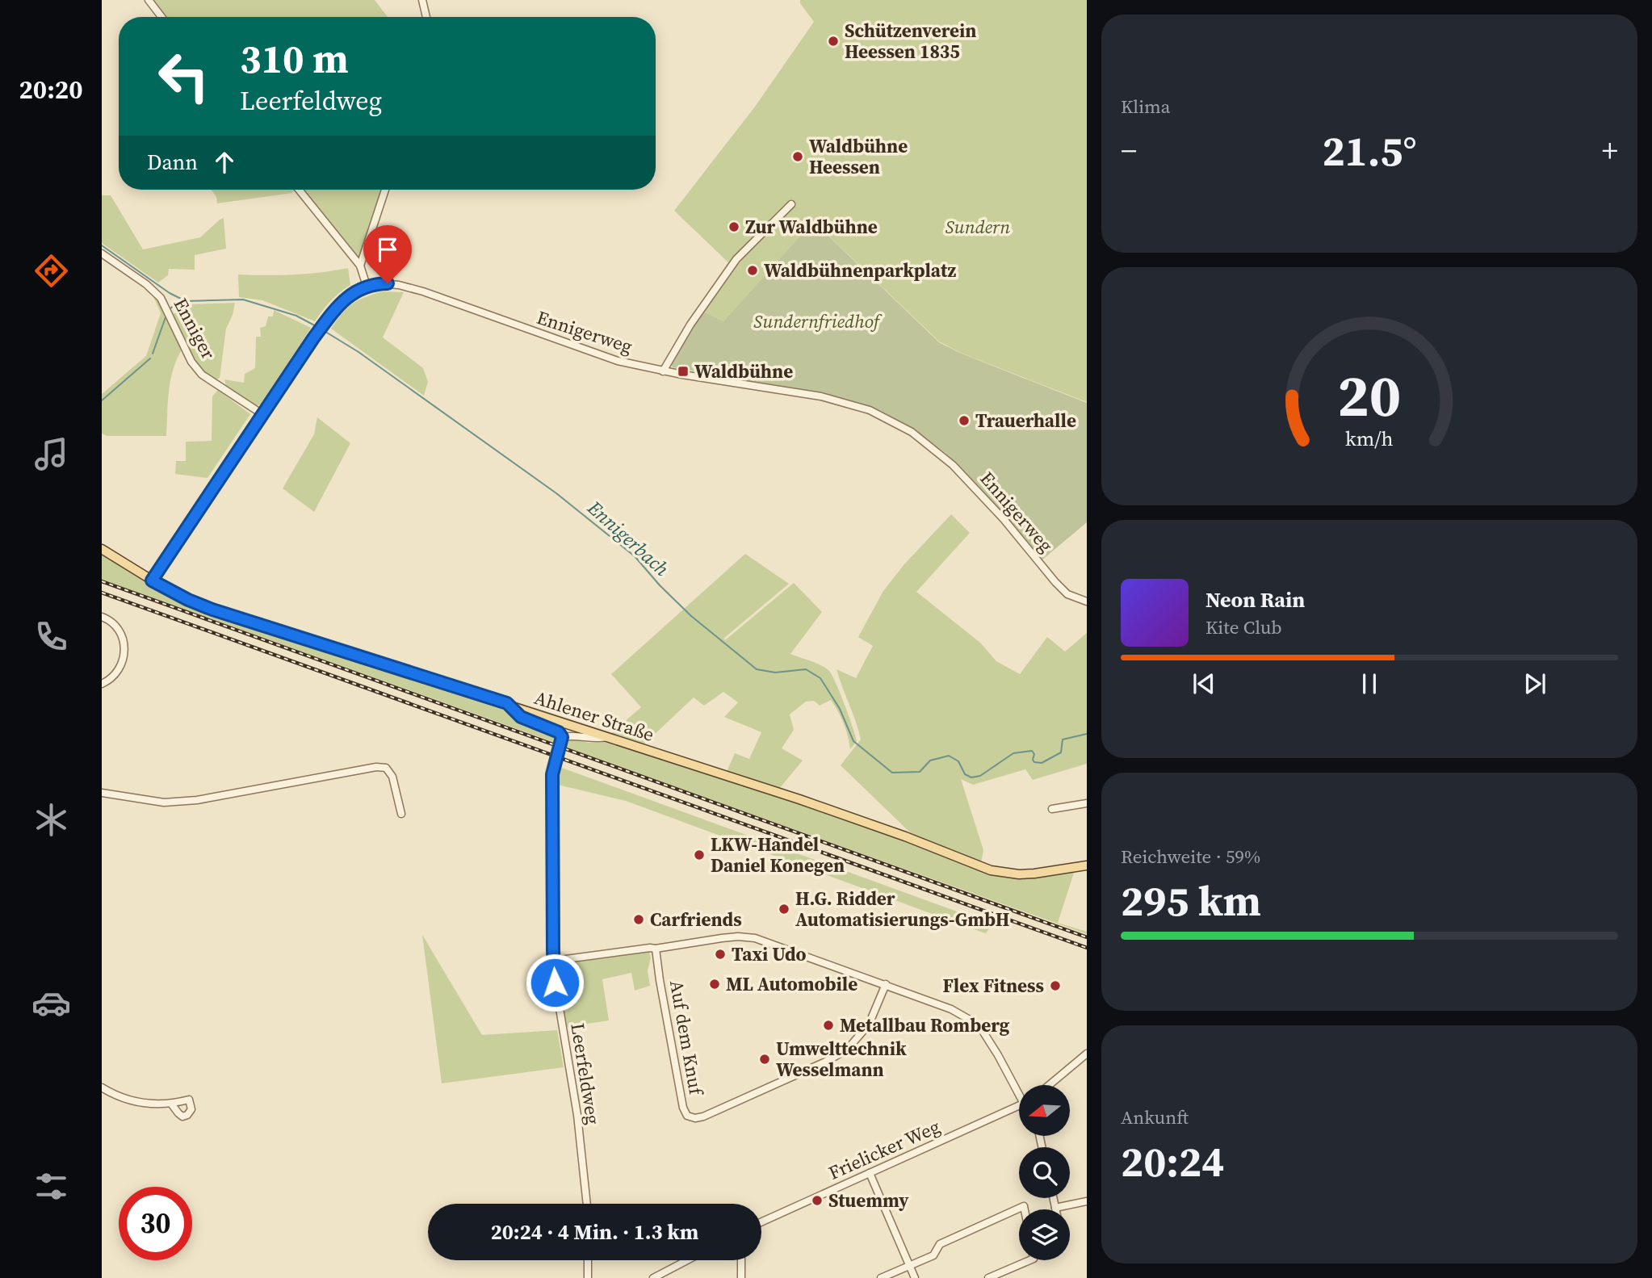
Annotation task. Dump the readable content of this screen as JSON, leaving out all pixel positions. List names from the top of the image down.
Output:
{
  "streets": {
    "main road": ["Ahlener Straße"],
    "street": [
      "Enniger",
      "Ennigerweg",
      "Auf dem Knuf",
      "Leerfeldweg",
      "Frielicker Weg"
    ]
  },
  "water": ["Ennigerbach"],
  "parks": ["Sundern", "Sundernfriedhof"],
  "places": {
    "other": [
      "Schützenverein Heessen 1835",
      "Waldbühne Heessen",
      "Zur Waldbühne",
      "Waldbühnenparkplatz",
      "Trauerhalle",
      "LKW-Handel Daniel Konegen",
      "H.G. Ridder Automatisierungs-GmbH",
      "Carfriends",
      "Taxi Udo",
      "ML Automobile",
      "Flex Fitness",
      "Metallbau Romberg",
      "Umwelttechnik Wesselmann",
      "Stuemmy"
    ],
    "transit": ["Waldbühne"]
  },
  "north": "left",
  "page": {
    "tabs": "20:20",
    "tile": [
      "Klima",
      ["Reichweite · 59%", "295 km"],
      ["Ankunft", "20:24"]
    ],
    "turn": ["310 m", "Leerfeldweg"],
    "heat": ["−", "21.5°", "+"],
    "then": "Dann",
    "song": ["Neon Rain", "Kite Club"],
    "limit": "30",
    "trip": "20:24 · 4 Min. · 1.3 km",
    "gauge": ["20", "km/h"]
  }
}
